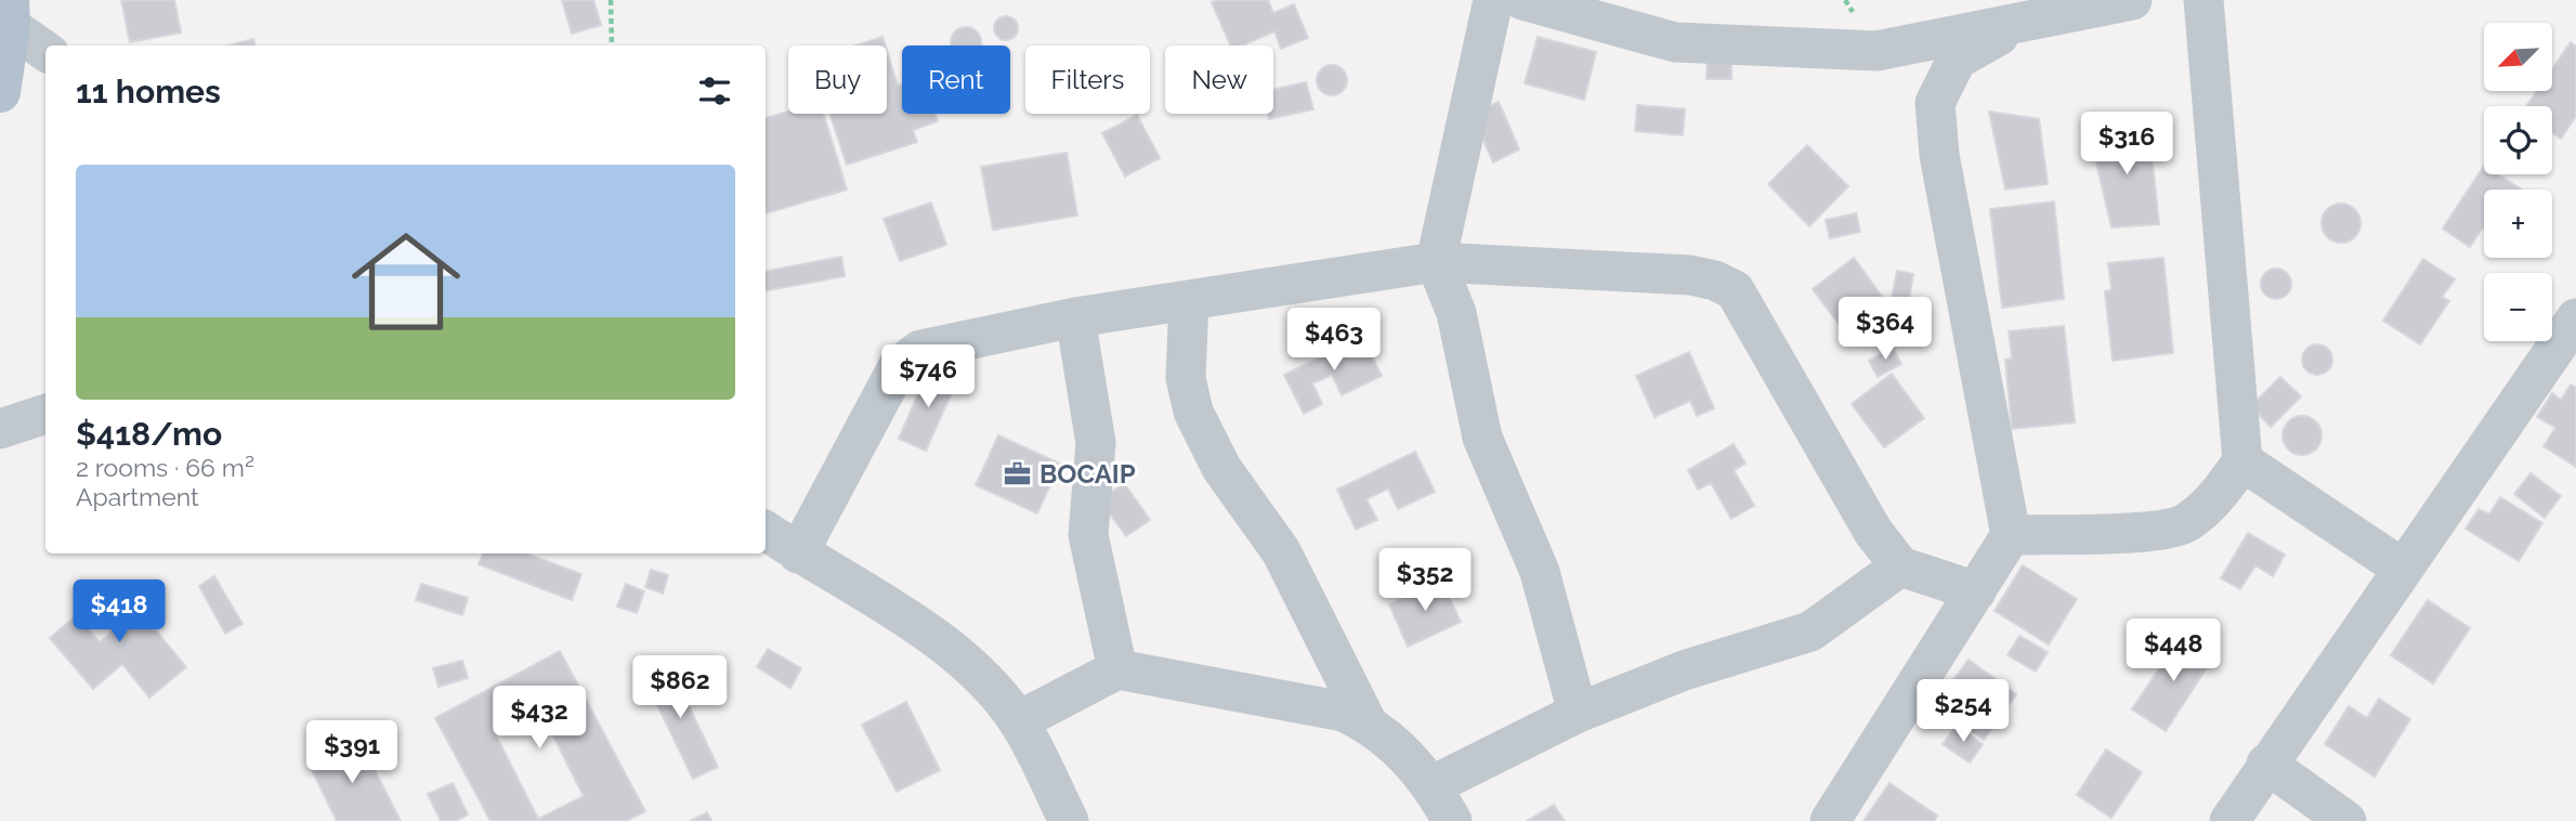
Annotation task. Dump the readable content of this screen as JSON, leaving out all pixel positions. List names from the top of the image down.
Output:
{
  "places": {
    "office": ["BOCAIP"]
  },
  "north": "bottom left",
  "page": {
    "map_buttons": ["+", "−"],
    "chip": [
      "Buy",
      "Rent",
      "Filters",
      "New"
    ],
    "heading": "11 homes",
    "price": [
      "$316",
      "$364",
      "$463",
      "$746",
      "$352",
      "$418",
      "$448",
      "$862",
      "$254",
      "$432",
      "$391"
    ],
    "list": [
      {
        "name": "$418/mo",
        "note": "2 rooms · 66 m² · Apartment"
      }
    ]
  }
}
